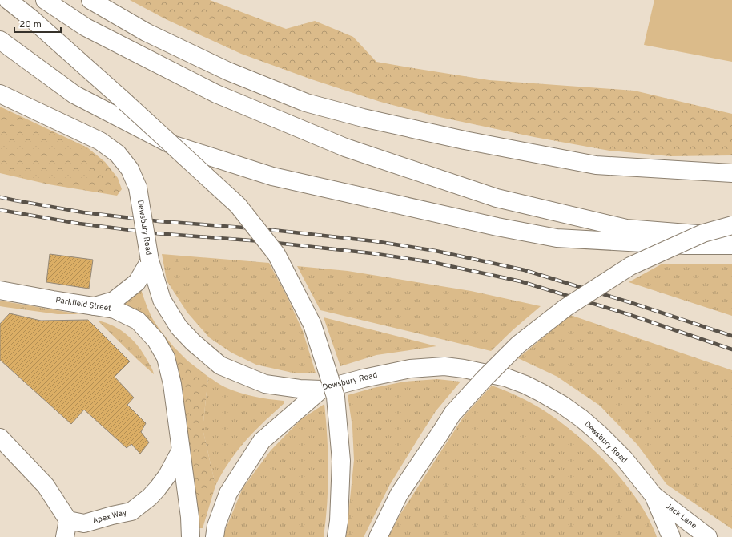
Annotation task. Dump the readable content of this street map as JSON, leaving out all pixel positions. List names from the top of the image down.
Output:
{
  "streets": {
    "main road": [
      "Dewsbury Road",
      "Parkfield Street",
      "Jack Lane",
      "Apex Way"
    ]
  },
  "crossings": [
    ["Dewsbury Road", "Jack Lane"],
    ["Parkfield Street", "Apex Way"]
  ],
  "scale_bar": "20 m"
}
